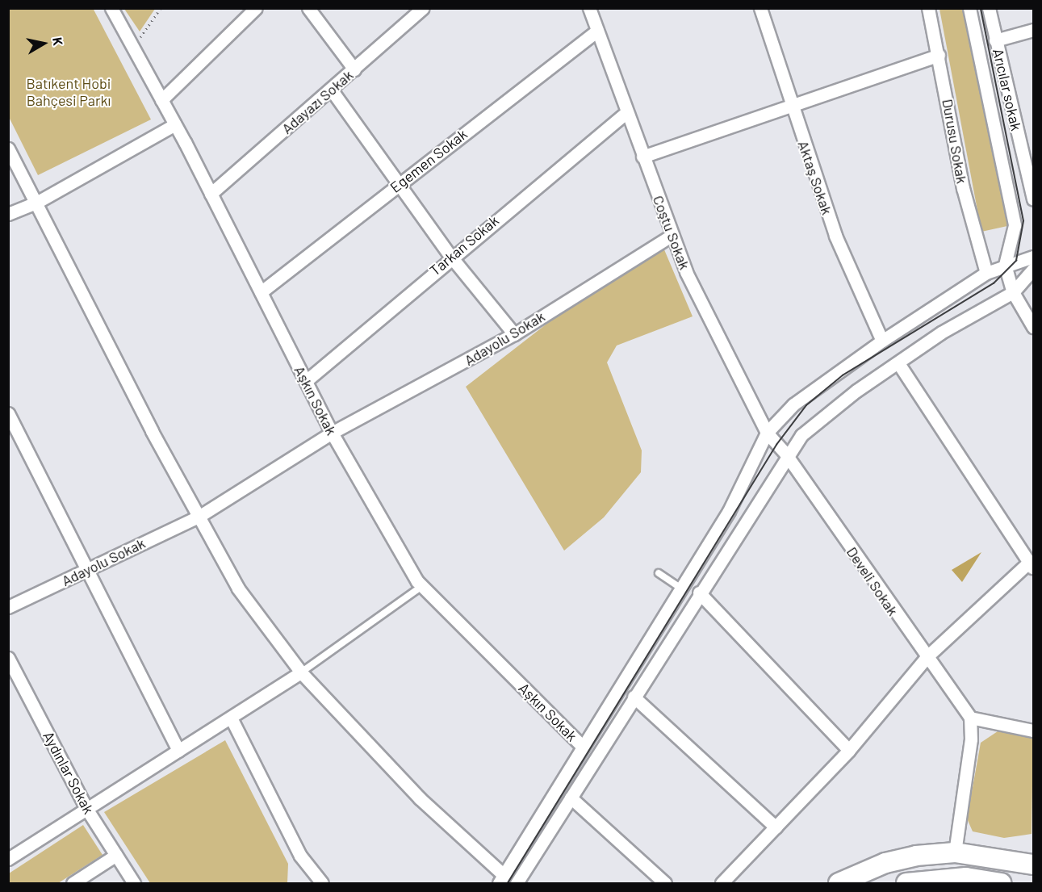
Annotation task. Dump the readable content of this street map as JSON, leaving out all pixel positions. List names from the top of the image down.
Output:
{
  "streets": {
    "street": [
      "Arıcılar sokak",
      "Adayazı Sokak",
      "Durusu Sokak",
      "Egemen Sokak",
      "Aktaş Sokak",
      "Coştu Sokak",
      "Tarkan Sokak",
      "Adayolu Sokak",
      "Aşkın Sokak",
      "Develi Sokak",
      "Aydınlar Sokak"
    ]
  },
  "crossings": [
    ["Adayazı Sokak", "Aşkın Sokak"],
    ["Egemen Sokak", "Coştu Sokak"],
    ["Egemen Sokak", "Aşkın Sokak"],
    ["Coştu Sokak", "Tarkan Sokak"],
    ["Coştu Sokak", "Adayolu Sokak"],
    ["Coştu Sokak", "Develi Sokak"],
    ["Tarkan Sokak", "Aşkın Sokak"],
    ["Adayolu Sokak", "Aşkın Sokak"]
  ],
  "parks": ["Batıkent Hobi Bahçesi Parkı"],
  "north": "right"
}
